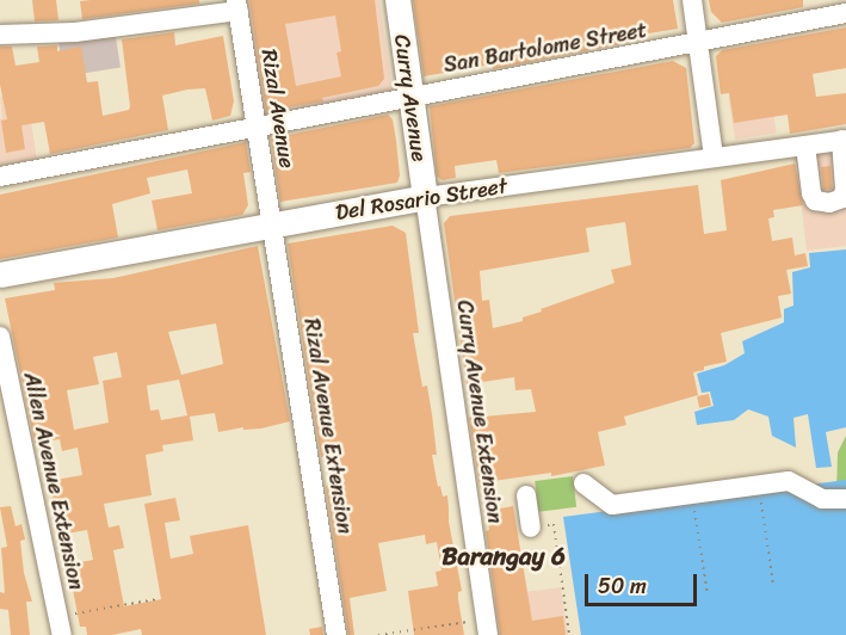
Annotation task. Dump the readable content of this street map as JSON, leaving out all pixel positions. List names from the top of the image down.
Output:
{
  "streets": {
    "main road": ["Curry Avenue", "Del Rosario Street"],
    "street": [
      "San Bartolome Street",
      "Rizal Avenue",
      "Curry Avenue Extension",
      "Rizal Avenue Extension",
      "Allen Avenue Extension"
    ]
  },
  "crossings": [
    ["San Bartolome Street", "Curry Avenue"],
    ["San Bartolome Street", "Rizal Avenue"],
    ["Curry Avenue", "Del Rosario Street"],
    ["Curry Avenue", "Curry Avenue Extension"],
    ["Rizal Avenue", "Del Rosario Street"],
    ["Rizal Avenue", "Rizal Avenue Extension"],
    ["Del Rosario Street", "Curry Avenue Extension"],
    ["Del Rosario Street", "Rizal Avenue Extension"]
  ],
  "districts": ["Barangay 6"],
  "scale_bar": "50 m"
}
